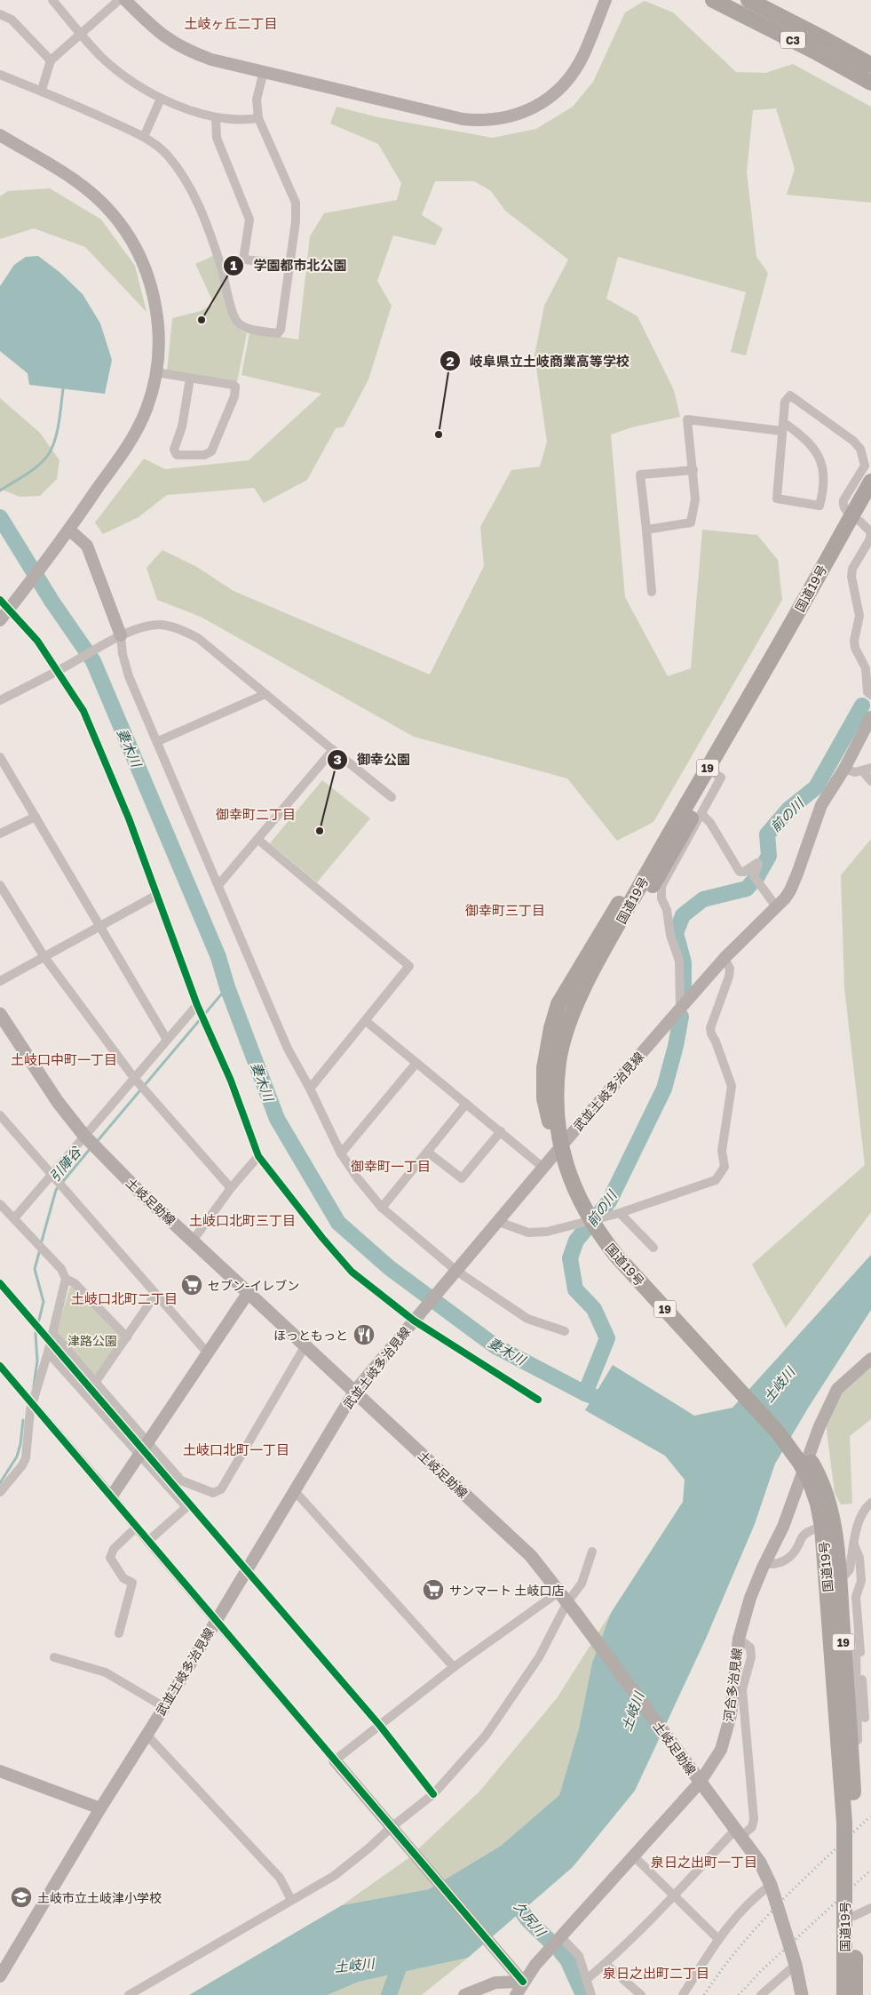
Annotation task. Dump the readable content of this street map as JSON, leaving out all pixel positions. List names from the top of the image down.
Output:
{
  "streets": {
    "highway": ["C3", "国道19号", "19"],
    "main road": ["武並土岐多治見線", "土岐足助線", "河合多治見線"]
  },
  "crossings": [
    ["武並土岐多治見線", "土岐足助線"],
    ["土岐足助線", "河合多治見線"]
  ],
  "districts": [
    "土岐ヶ丘二丁目",
    "御幸町二丁目",
    "御幸町三丁目",
    "土岐口中町一丁目",
    "御幸町一丁目",
    "土岐口北町三丁目",
    "土岐口北町二丁目",
    "土岐口北町一丁目",
    "泉日之出町一丁目",
    "泉日之出町二丁目"
  ],
  "water": [
    "妻木川",
    "前の川",
    "引陣谷",
    "土岐川",
    "久尻川"
  ],
  "parks": ["津路公園"],
  "places": {
    "other": ["学園都市北公園", "岐阜県立土岐商業高等学校", "御幸公園"],
    "supermarket": ["セブン-イレブン", "サンマート 土岐口店"],
    "restaurant": ["ほっともっと"],
    "school or university": ["土岐市立土岐津小学校"]
  }
}
